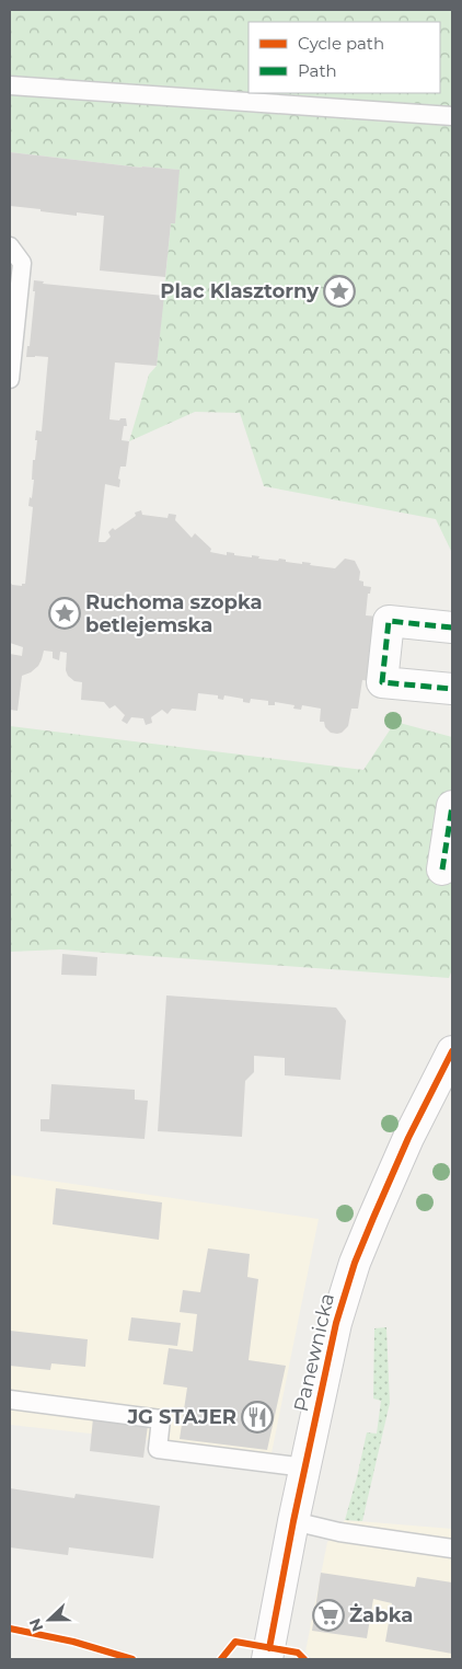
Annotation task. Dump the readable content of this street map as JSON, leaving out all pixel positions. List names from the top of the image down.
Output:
{
  "streets": {
    "street": ["Panewnicka"]
  },
  "places": {
    "place": ["Plac Klasztorny", "Ruchoma szopka betlejemska"],
    "restaurant": ["JG STAJER"],
    "supermarket": ["Żabka"]
  },
  "legend": ["Cycle path", "Path"],
  "north": "left"
}
